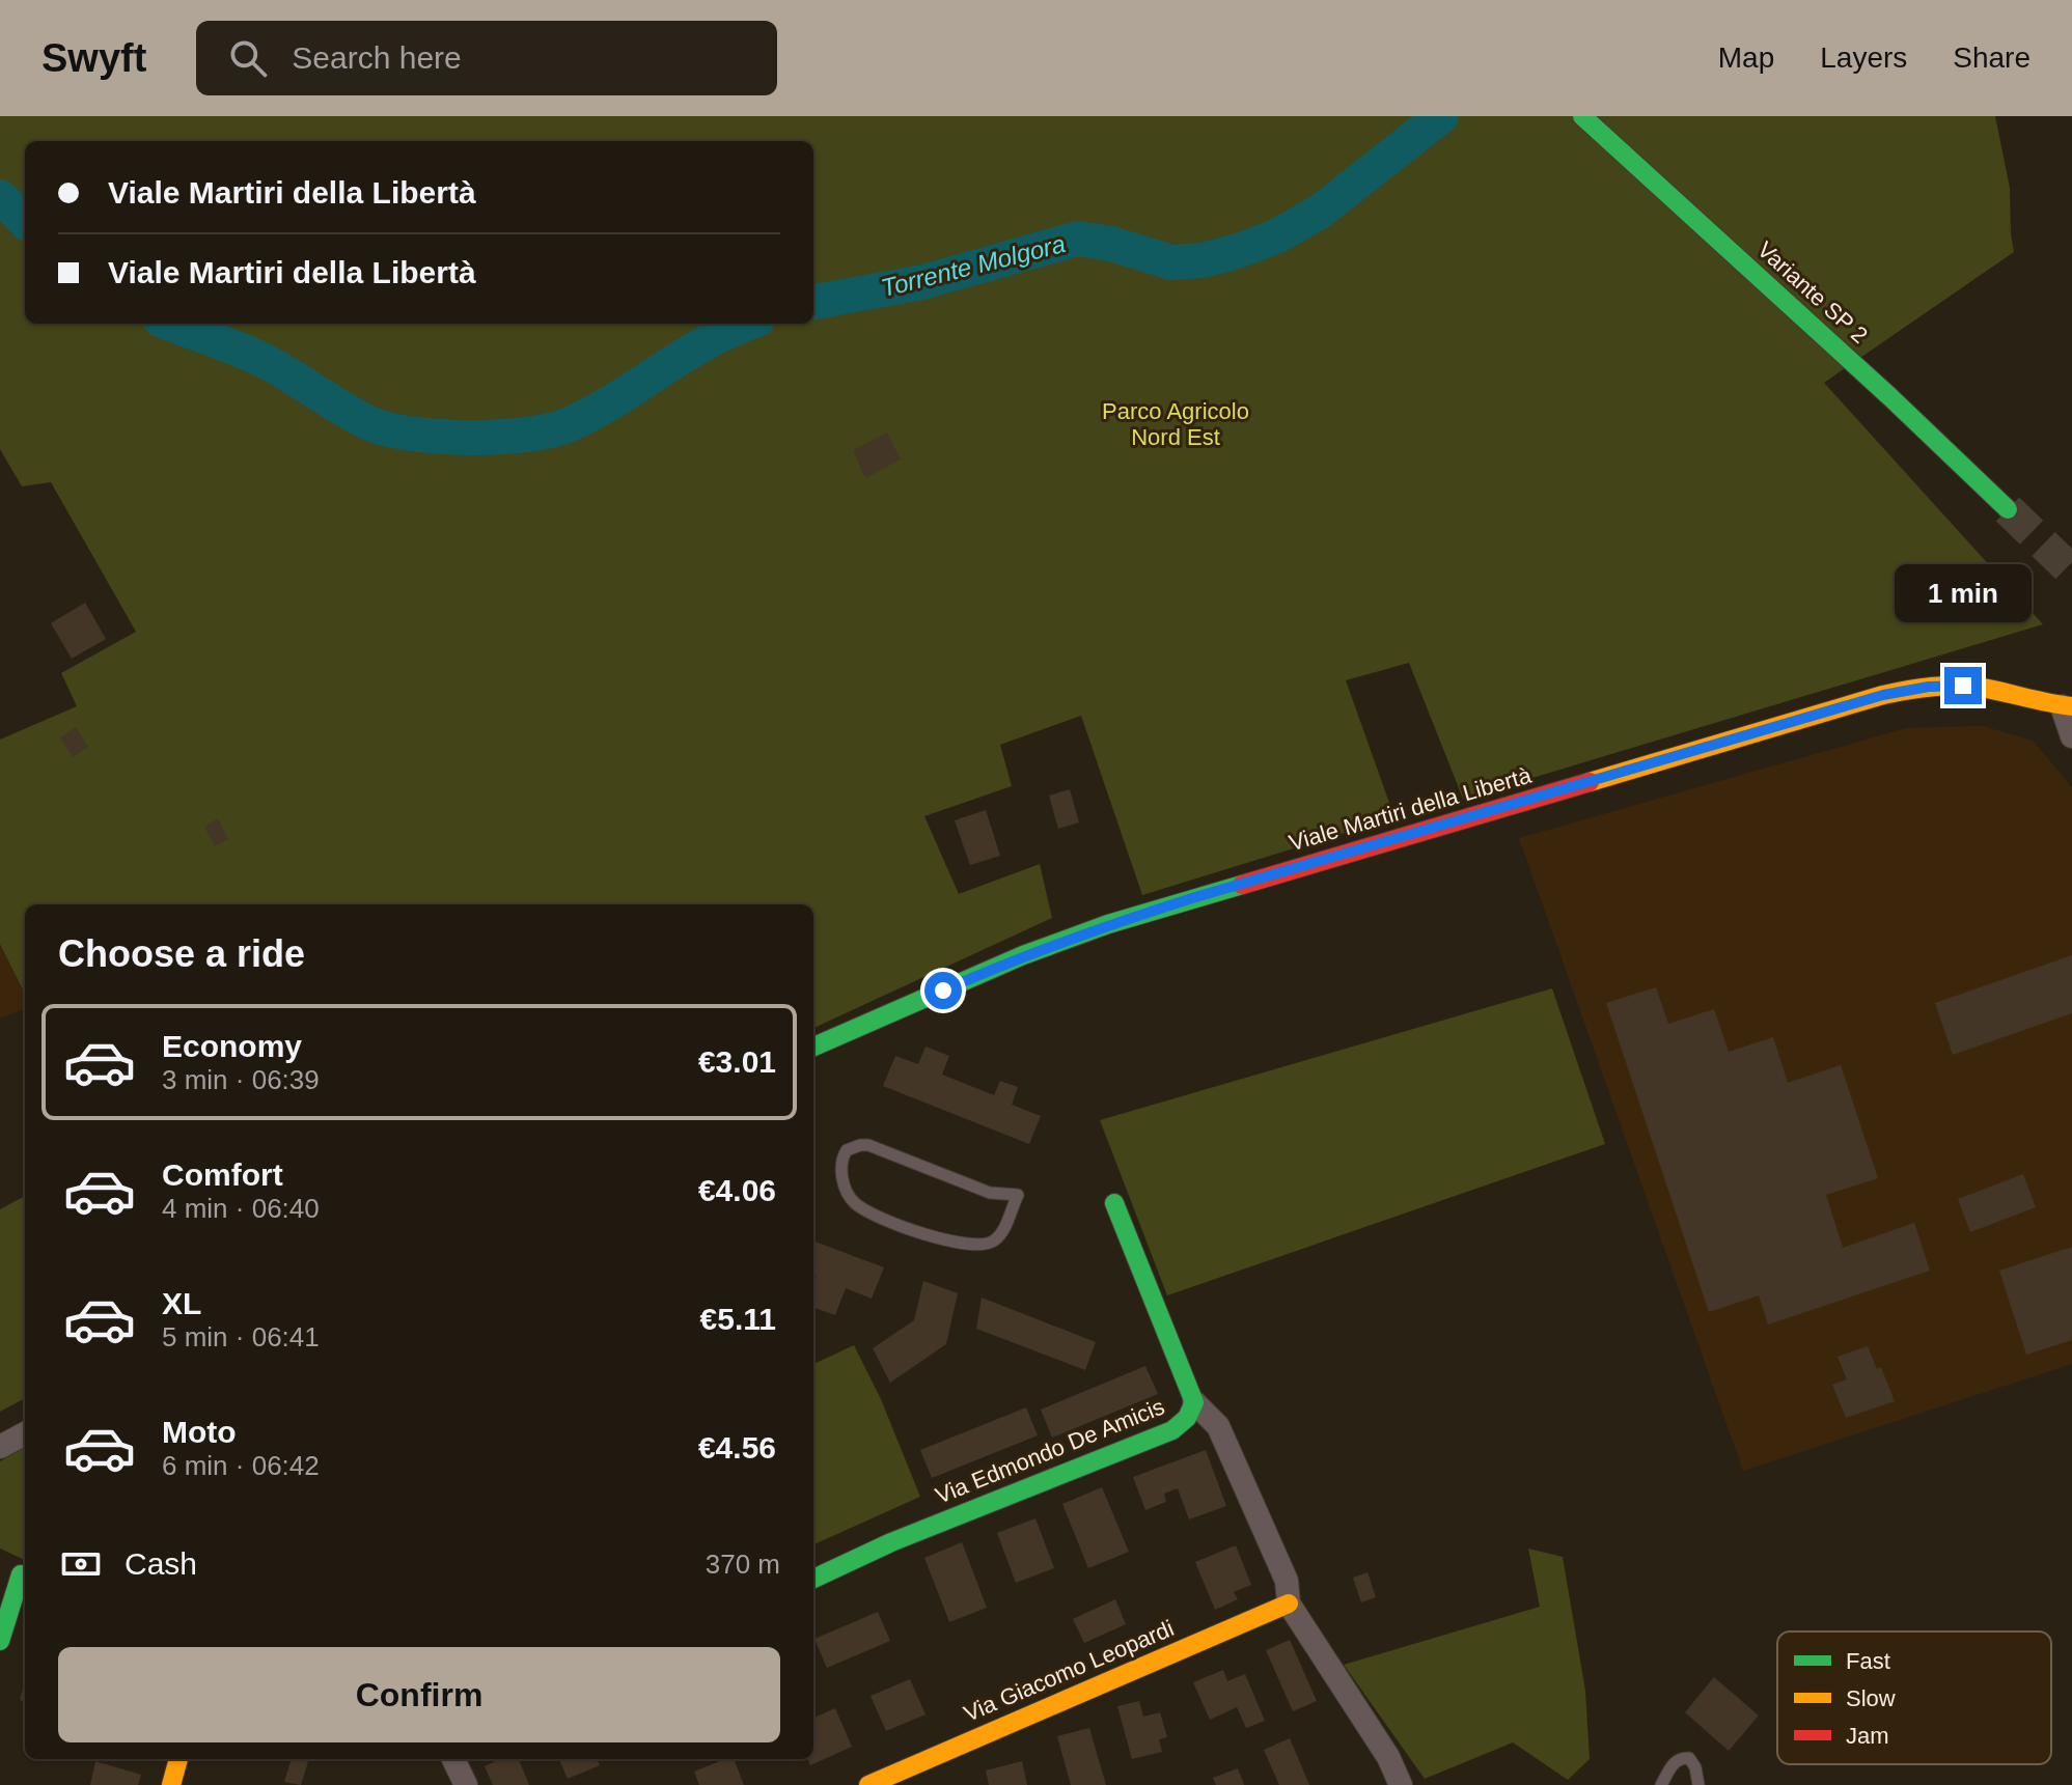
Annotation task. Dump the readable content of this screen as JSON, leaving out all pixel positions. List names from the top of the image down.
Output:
{
  "streets": {
    "street": [
      "Variante SP 2",
      "Viale Martiri della Libertà",
      "Via Edmondo De Amicis",
      "Via Giacomo Leopardi"
    ]
  },
  "water": ["Torrente Molgora"],
  "parks": ["Parco Agricolo Nord Est"],
  "legend": ["Fast", "Slow", "Jam"],
  "page": {
    "header": "Swyft",
    "search": "Search here",
    "nav": ["Map", "Layers", "Share"],
    "banner": ["Viale Martiri della Libertà", "Viale Martiri della Libertà"],
    "bubble": "1 min",
    "heading": "Choose a ride",
    "list": [
      {
        "name": "Economy",
        "note": "3 min · 06:39",
        "value": "€3.01"
      },
      {
        "name": "Comfort",
        "note": "4 min · 06:40",
        "value": "€4.06"
      },
      {
        "name": "XL",
        "note": "5 min · 06:41",
        "value": "€5.11"
      },
      {
        "name": "Moto",
        "note": "6 min · 06:42",
        "value": "€4.56"
      }
    ],
    "pay": ["Cash", "370 m"],
    "buttons": "Confirm"
  }
}
